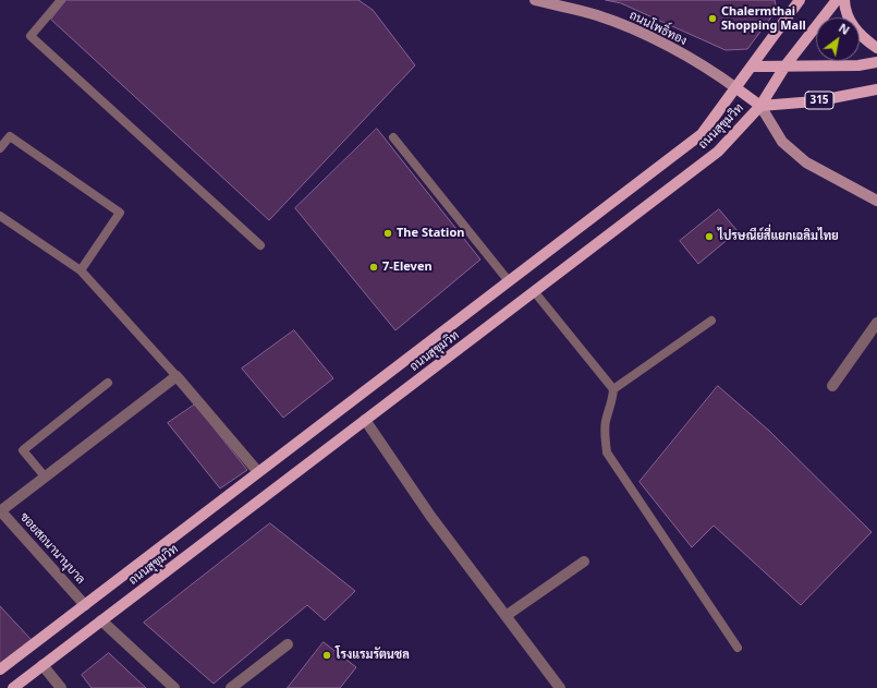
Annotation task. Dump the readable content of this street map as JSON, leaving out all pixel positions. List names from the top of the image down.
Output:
{
  "streets": {
    "main road": ["315", "ถนนสุขุมวิท"],
    "street": ["ถนนโพธิ์ทอง", "ซอยสถนานานุบาล"]
  },
  "crossings": [
    ["ถนนโพธิ์ทอง", "ถนนสุขุมวิท"],
    ["315", "ถนนสุขุมวิท"],
    ["ถนนสุขุมวิท", "ซอยสถนานานุบาล"]
  ],
  "places": [
    "Chalermthai Shopping Mall",
    "The Station",
    "ไปรษณีย์สี่แยกเฉลิมไทย",
    "7-Eleven",
    "โรงแรมรัตนชล"
  ],
  "north": "top right"
}
